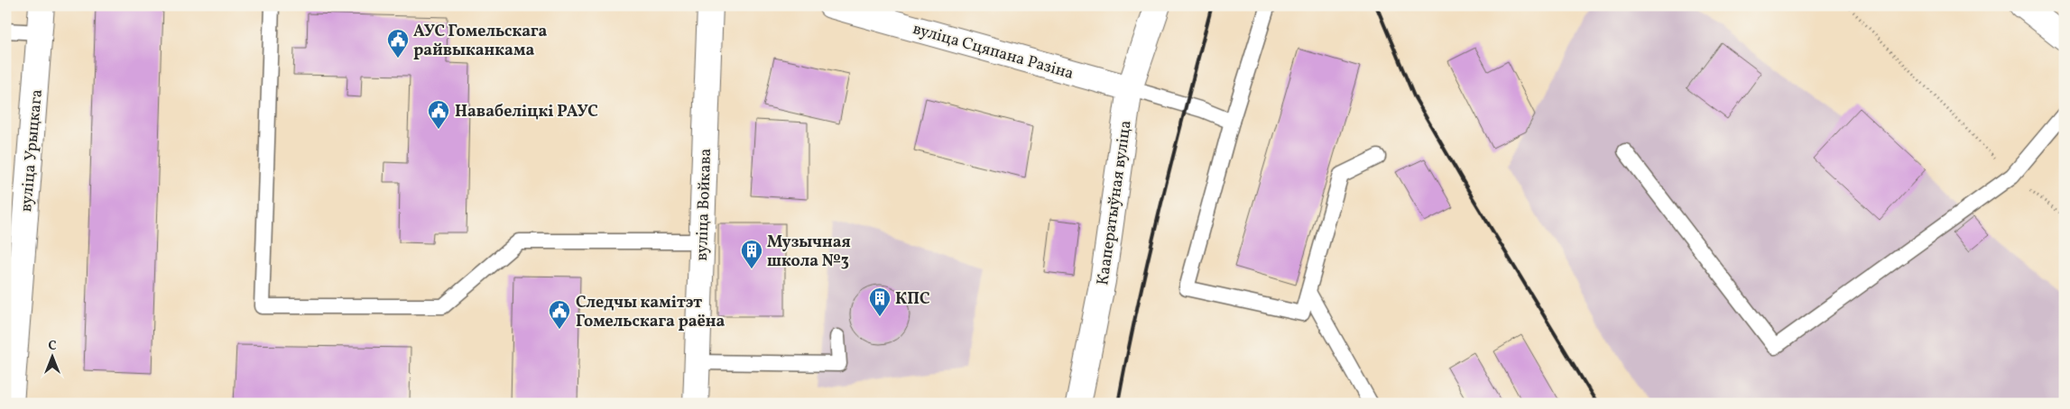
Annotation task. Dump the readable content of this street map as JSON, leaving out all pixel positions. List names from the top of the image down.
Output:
{
  "streets": {
    "street": [
      "вуліца Сцяпана Разіна",
      "вуліца Урыцкага",
      "Кааператыўная вуліца",
      "вуліца Войкава"
    ]
  },
  "crossings": [
    ["вуліца Сцяпана Разіна", "Кааператыўная вуліца"]
  ],
  "places": {
    "public building": ["АУС Гомельскага райвыканкама", "Навабеліцкі РАУС", "Следчы камітэт Гомельскага раёна"],
    "building": ["Музычная школа №3", "КПС"]
  },
  "north": "top"
}
